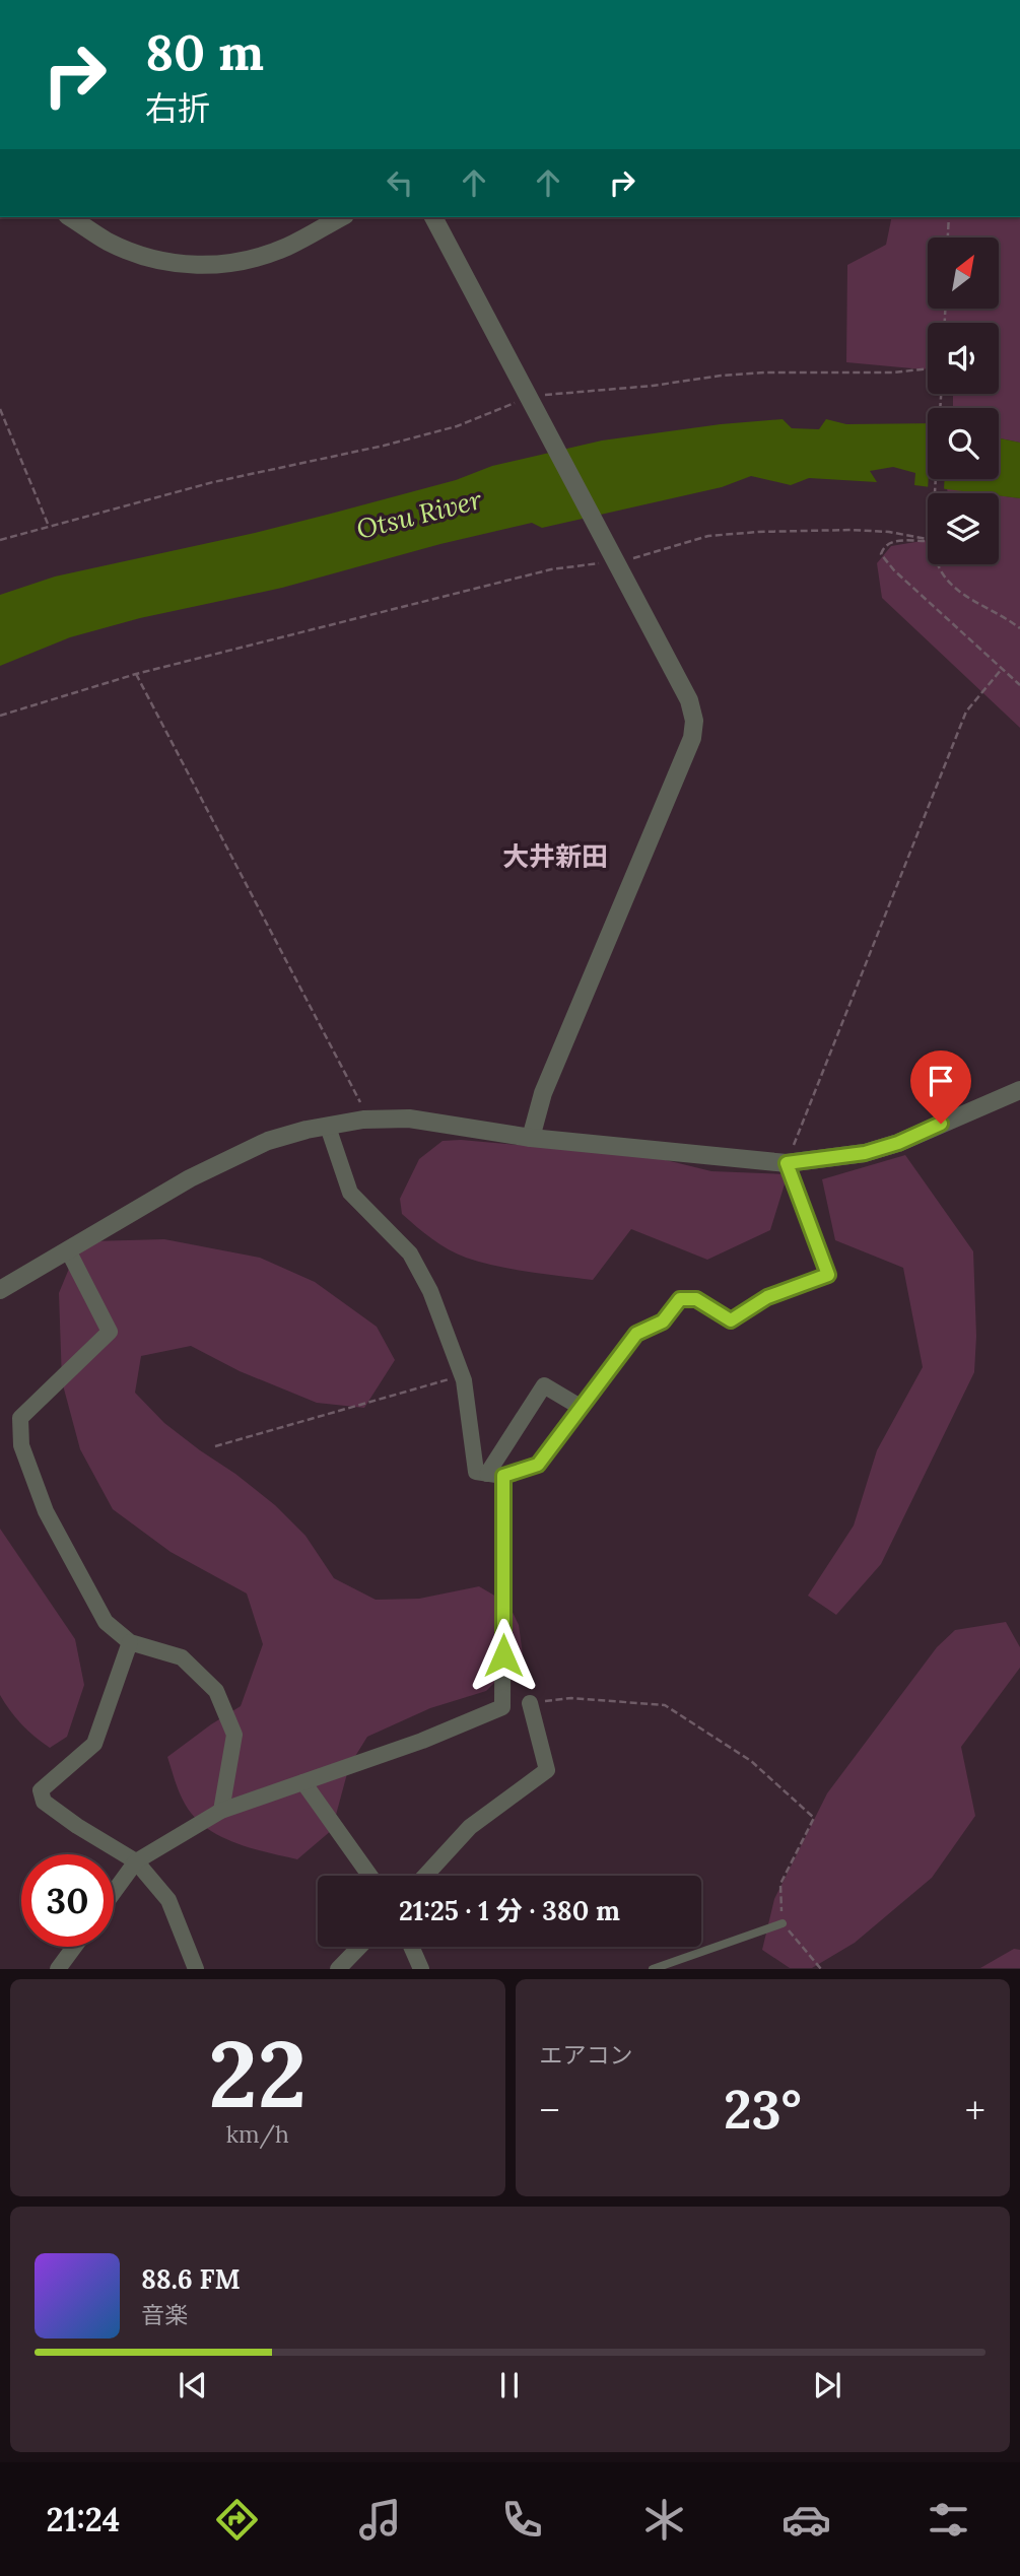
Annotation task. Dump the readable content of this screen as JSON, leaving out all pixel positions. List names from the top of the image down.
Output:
{
  "districts": ["大井新田"],
  "water": ["Otsu River"],
  "north": "top right",
  "page": {
    "turn": ["80 m", "右折"],
    "limit": "30",
    "trip": "21:25 · 1 分 · 380 m",
    "tile": [
      ["22", "km/h"],
      "エアコン"
    ],
    "heat": ["−", "23°", "+"],
    "song": ["88.6 FM", "音楽"],
    "tabs": "21:24"
  }
}
